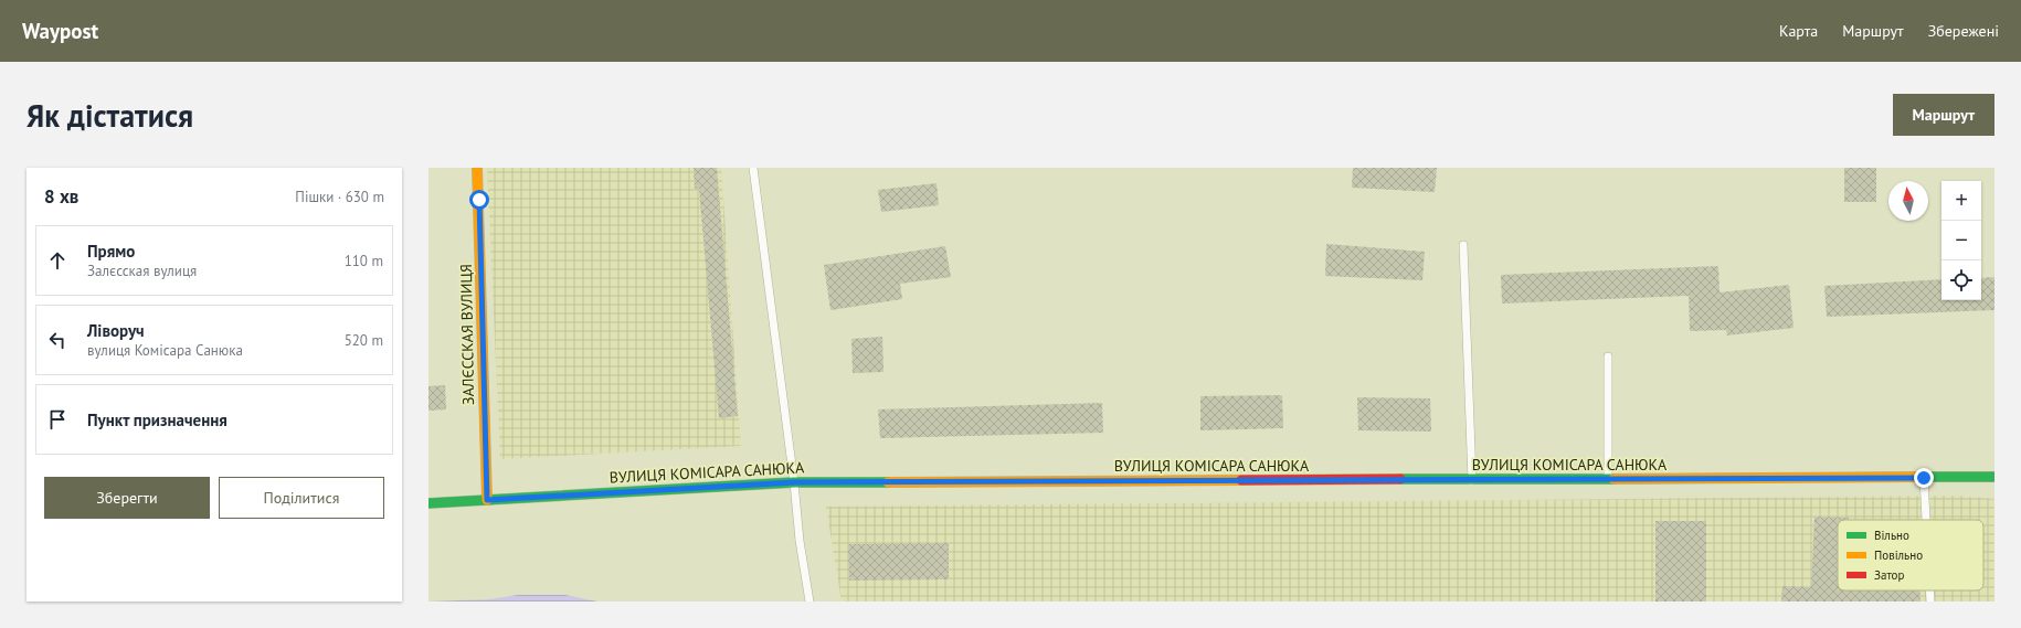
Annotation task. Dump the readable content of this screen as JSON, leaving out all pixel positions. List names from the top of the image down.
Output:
{
  "streets": {
    "street": ["ЗАЛЄССКАЯ ВУЛИЦЯ", "ВУЛИЦЯ КОМІСАРА САНЮКА"]
  },
  "crossings": [
    ["ЗАЛЄССКАЯ ВУЛИЦЯ", "ВУЛИЦЯ КОМІСАРА САНЮКА"]
  ],
  "legend": ["Вільно", "Повільно", "Затор"],
  "north": "top",
  "page": {
    "header": "Waypost",
    "nav": ["Карта", "Маршрут", "Збережені"],
    "buttons": [
      "Маршрут",
      ["Зберегти", "Поділитися"]
    ],
    "title": "Як дістатися",
    "heading": ["8 хв", "Пішки · 630 m"],
    "map_buttons": ["+", "−"],
    "list": [
      ["Прямо", "Залєсская вулиця", "110 m"],
      ["Ліворуч", "вулиця Комісара Санюка", "520 m"],
      "Пункт призначення"
    ]
  }
}
